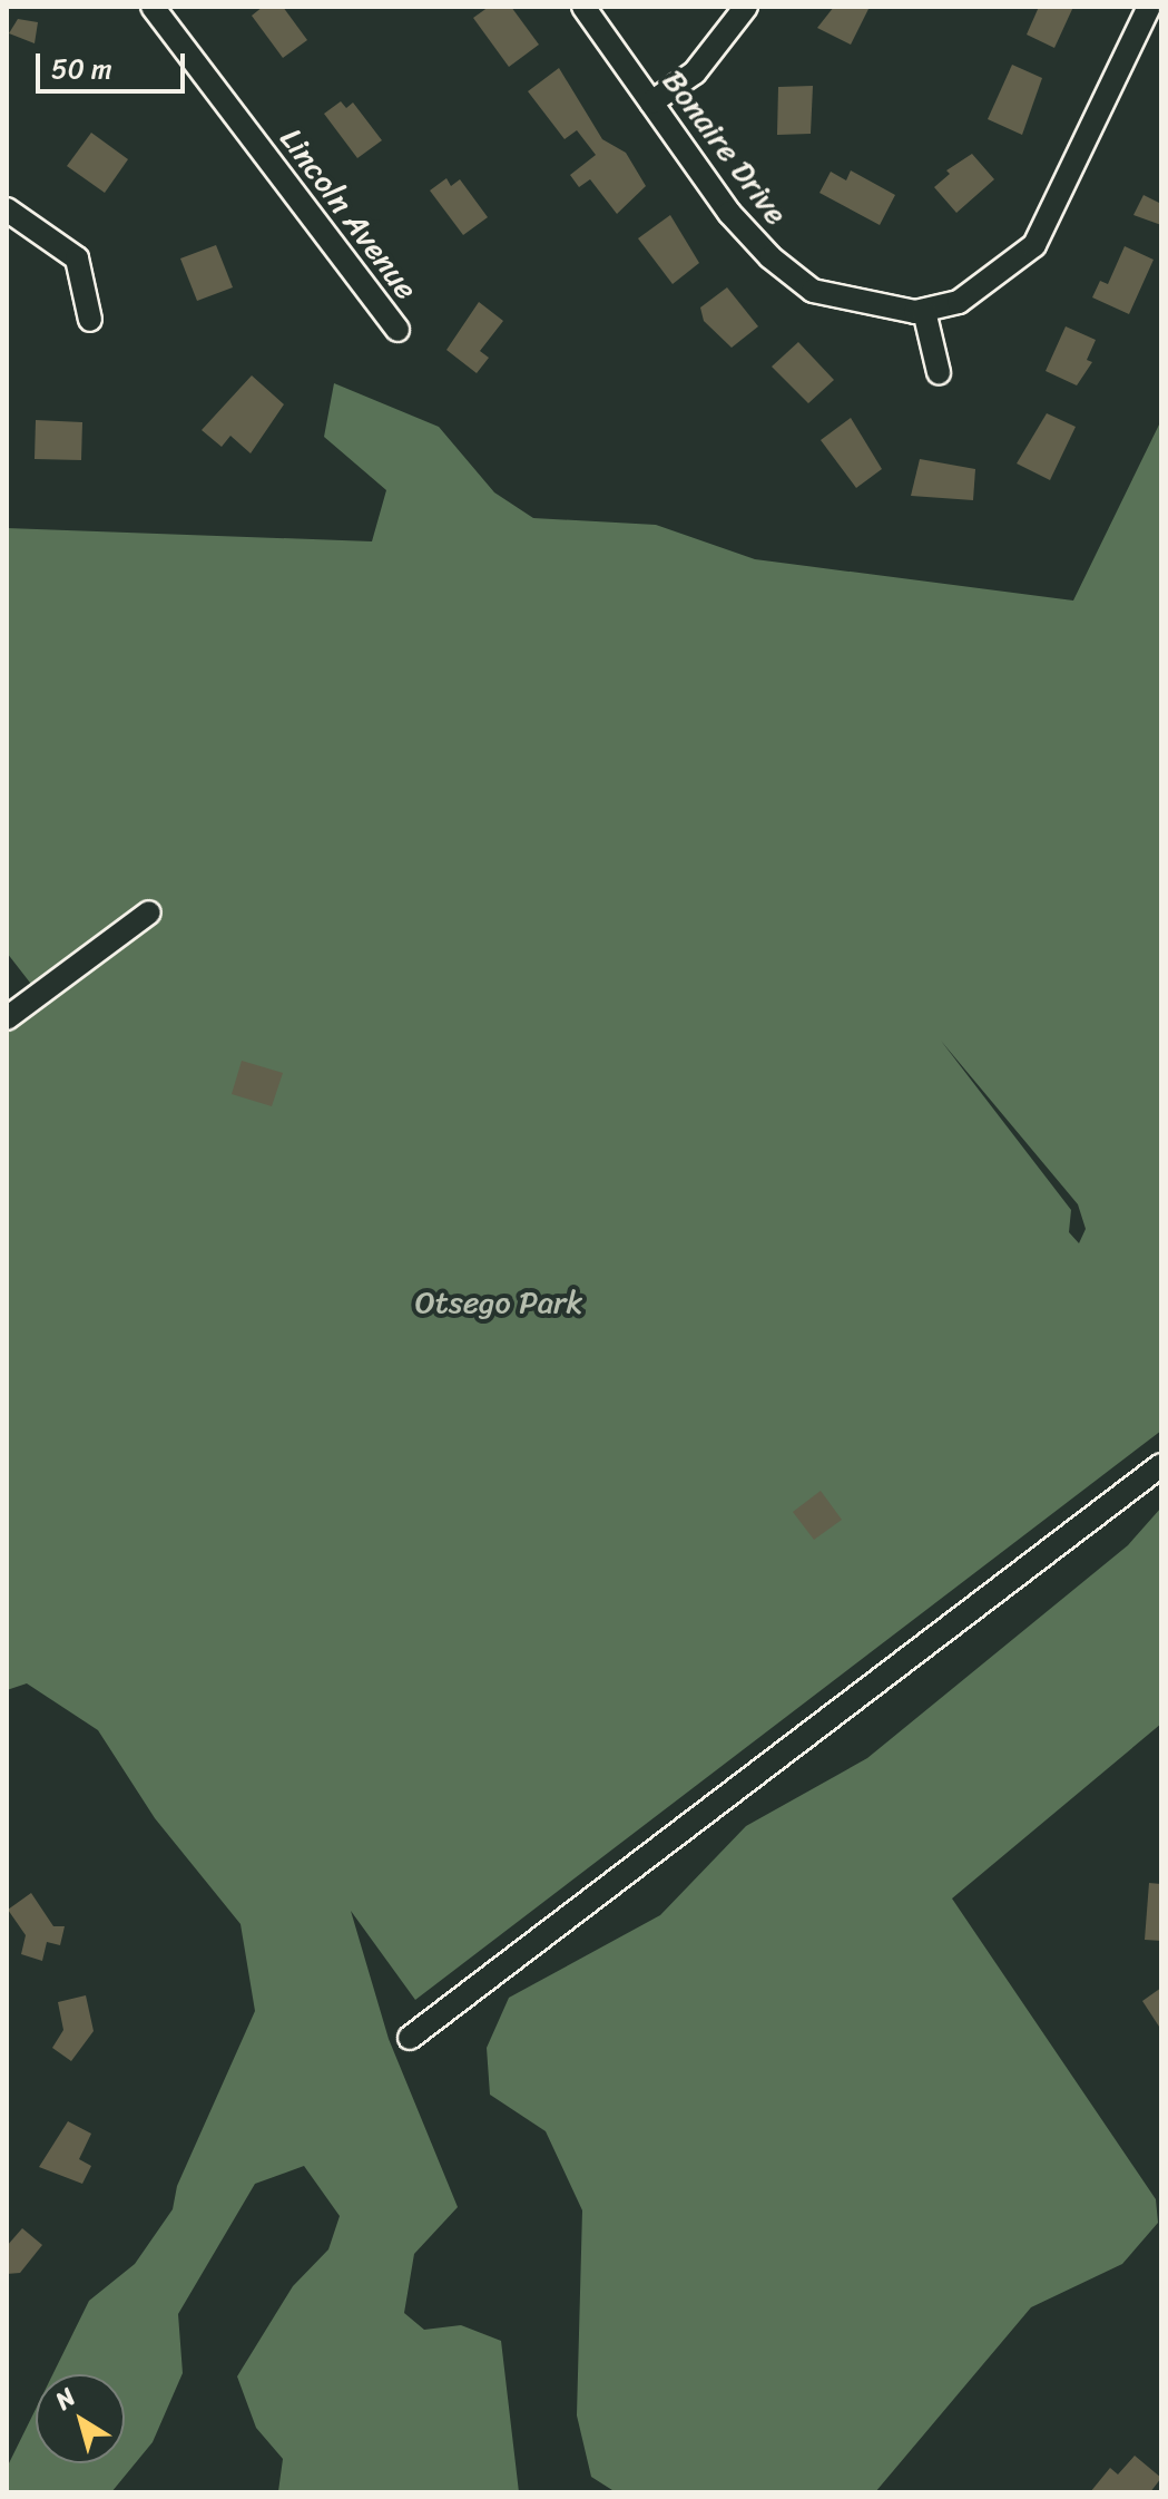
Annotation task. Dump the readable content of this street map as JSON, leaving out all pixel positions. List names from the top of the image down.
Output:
{
  "streets": {
    "street": ["Bonaire Drive", "Lincoln Avenue"]
  },
  "parks": ["Otsego Park"],
  "scale_bar": "50 m",
  "north": "top left"
}
